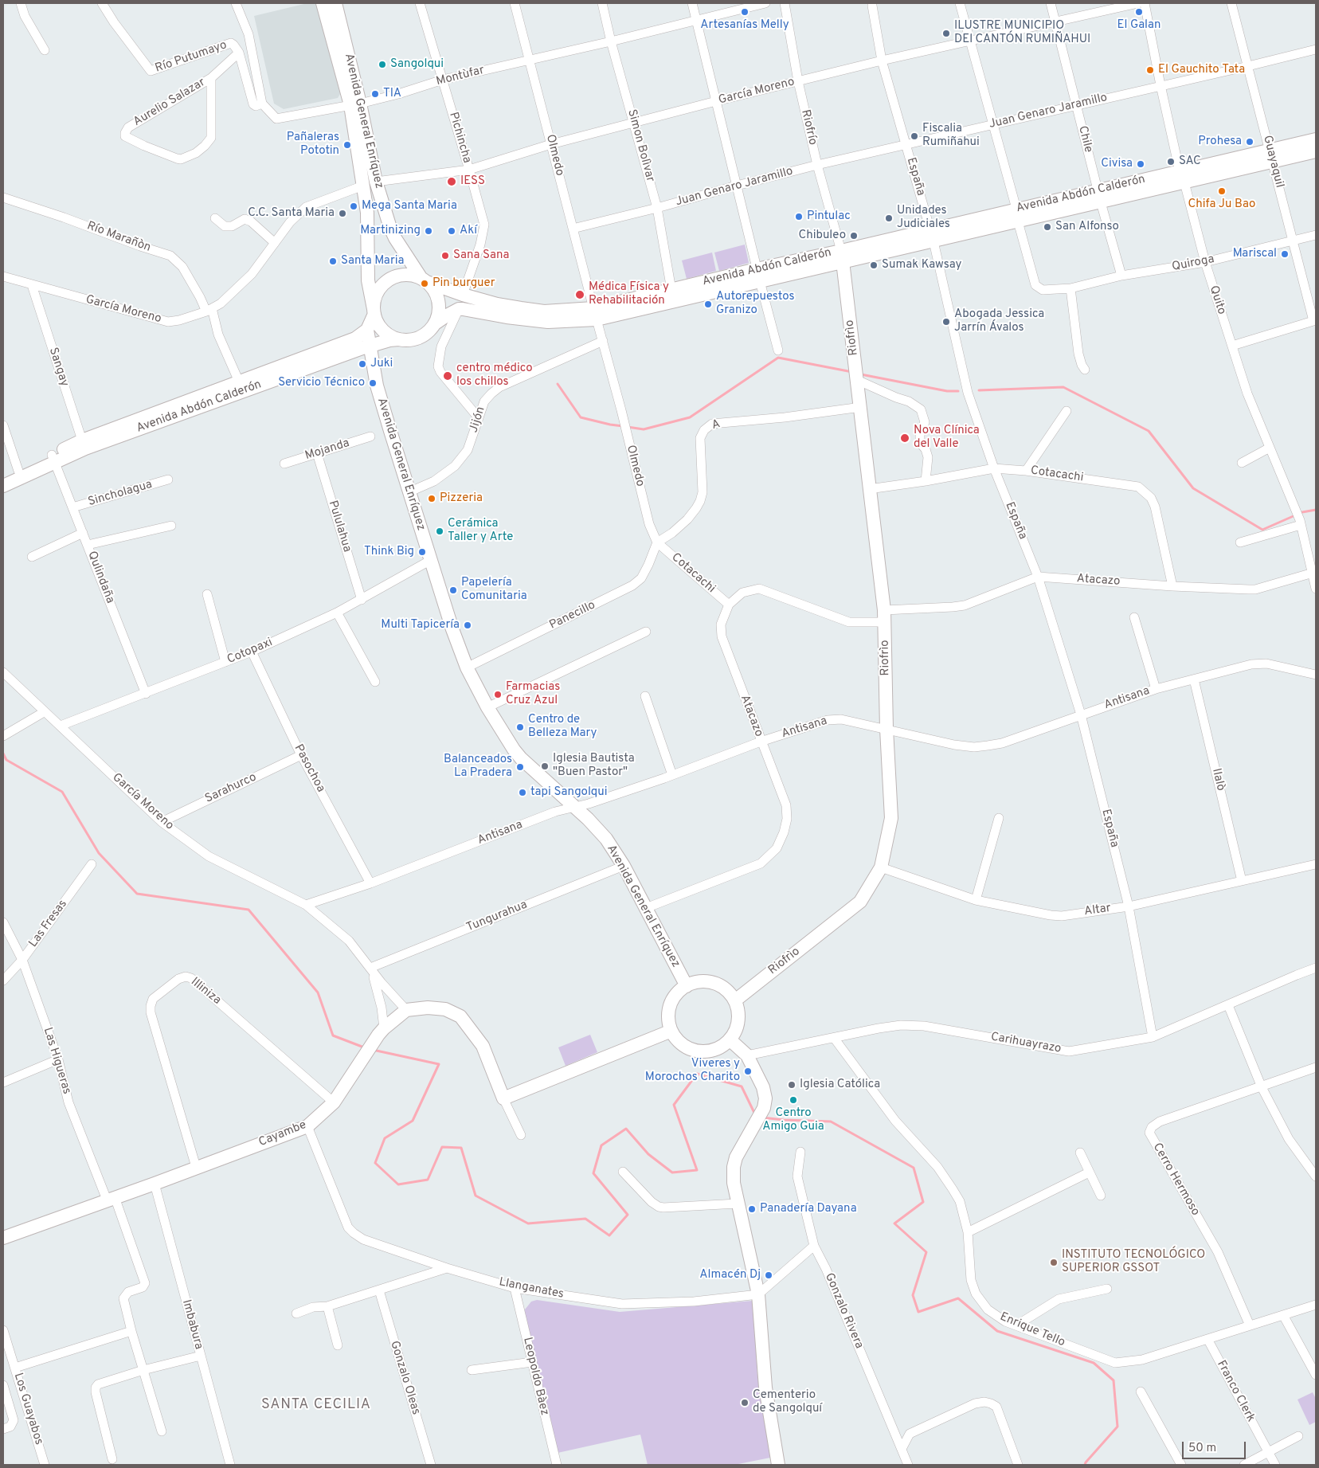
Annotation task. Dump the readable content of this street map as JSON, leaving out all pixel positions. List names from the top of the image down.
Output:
{
  "streets": {
    "street": [
      "Río Putumayo",
      "Montùfar",
      "García Moreno",
      "Aurelio Salazar",
      "Juan Genaro Jaramillo",
      "Avenida General Enríquez",
      "Riofrío",
      "Pichincha",
      "Chile",
      "Simon Bolìvar",
      "Olmedo",
      "Guayaquil",
      "España",
      "Avenida Abdón Calderón",
      "Río Marañòn",
      "Quiroga",
      "Quito",
      "Riofrìo",
      "Sangay",
      "Jijón",
      "A",
      "Mojanda",
      "Cotacachi",
      "Sincholagua",
      "Pululahua",
      "Qulindaña",
      "Atacazo",
      "Panecillo",
      "Cotopaxi",
      "Antisana",
      "Pasochoa",
      "Ilalò",
      "Sarahurco",
      "Altar",
      "Tungurahua",
      "Las Fresas",
      "Illiniza",
      "Carihuayrazo",
      "Las Higueras",
      "Cayambe",
      "Cerro Hermoso",
      "Llanganates",
      "Gonzalo Rivera",
      "Imbabura",
      "Enrique Tello",
      "Leopoldo Bàez",
      "Gonzalo Oleas",
      "Franco Clerk",
      "Los Guayabos"
    ]
  },
  "crossings": [
    ["Río Putumayo", "Aurelio Salazar"],
    ["Montùfar", "Avenida General Enríquez"],
    ["Montùfar", "Pichincha"],
    ["Montùfar", "Simon Bolìvar"],
    ["Montùfar", "Olmedo"],
    ["García Moreno", "Avenida General Enríquez"],
    ["García Moreno", "Riofrío"],
    ["García Moreno", "Pichincha"],
    ["García Moreno", "Chile"],
    ["García Moreno", "Simon Bolìvar"],
    ["García Moreno", "Olmedo"],
    ["García Moreno", "España"],
    ["García Moreno", "Río Marañòn"],
    ["García Moreno", "Quiroga"],
    ["García Moreno", "Sangay"],
    ["García Moreno", "Cotopaxi"],
    ["García Moreno", "Antisana"],
    ["García Moreno", "Sarahurco"],
    ["García Moreno", "Tungurahua"],
    ["García Moreno", "Cayambe"],
    ["Juan Genaro Jaramillo", "Riofrío"],
    ["Juan Genaro Jaramillo", "Chile"],
    ["Juan Genaro Jaramillo", "Simon Bolìvar"],
    ["Juan Genaro Jaramillo", "Olmedo"],
    ["Juan Genaro Jaramillo", "Guayaquil"],
    ["Juan Genaro Jaramillo", "España"],
    ["Juan Genaro Jaramillo", "Quiroga"],
    ["Juan Genaro Jaramillo", "Quito"],
    ["Avenida General Enríquez", "Avenida Abdón Calderón"],
    ["Avenida General Enríquez", "Riofrìo"],
    ["Avenida General Enríquez", "Jijón"],
    ["Avenida General Enríquez", "Atacazo"],
    ["Avenida General Enríquez", "Panecillo"],
    ["Avenida General Enríquez", "Cotopaxi"],
    ["Avenida General Enríquez", "Antisana"],
    ["Avenida General Enríquez", "Tungurahua"],
    ["Riofrío", "Avenida Abdón Calderón"],
    ["Riofrío", "Riofrìo"],
    ["Pichincha", "Avenida Abdón Calderón"],
    ["Chile", "Avenida Abdón Calderón"],
    ["Chile", "Quiroga"],
    ["Simon Bolìvar", "Avenida Abdón Calderón"],
    ["Olmedo", "Avenida Abdón Calderón"],
    ["Olmedo", "Jijón"],
    ["Olmedo", "A"],
    ["Olmedo", "Cotacachi"],
    ["Olmedo", "Panecillo"],
    ["Guayaquil", "Avenida Abdón Calderón"],
    ["Guayaquil", "Quiroga"],
    ["España", "Avenida Abdón Calderón"],
    ["España", "Cotacachi"],
    ["España", "Atacazo"],
    ["España", "Antisana"],
    ["España", "Altar"],
    ["España", "Carihuayrazo"],
    ["Avenida Abdón Calderón", "Río Marañòn"],
    ["Avenida Abdón Calderón", "Quiroga"],
    ["Avenida Abdón Calderón", "Quito"],
    ["Avenida Abdón Calderón", "Riofrìo"],
    ["Avenida Abdón Calderón", "Sangay"],
    ["Avenida Abdón Calderón", "Qulindaña"],
    ["Quiroga", "Quito"],
    ["Quito", "Atacazo"],
    ["Riofrìo", "A"],
    ["Riofrìo", "Cotacachi"],
    ["Riofrìo", "Atacazo"],
    ["Riofrìo", "Antisana"],
    ["Riofrìo", "Altar"],
    ["A", "Cotacachi"],
    ["A", "Panecillo"],
    ["Mojanda", "Pululahua"],
    ["Cotacachi", "Atacazo"],
    ["Cotacachi", "Panecillo"],
    ["Sincholagua", "Qulindaña"],
    ["Pululahua", "Cotopaxi"],
    ["Qulindaña", "Cotopaxi"],
    ["Atacazo", "Antisana"],
    ["Cotopaxi", "Pasochoa"],
    ["Antisana", "Pasochoa"],
    ["Antisana", "Ilalò"],
    ["Pasochoa", "Sarahurco"],
    ["Ilalò", "Altar"],
    ["Las Fresas", "Las Higueras"],
    ["Illiniza", "Cayambe"],
    ["Carihuayrazo", "Enrique Tello"],
    ["Las Higueras", "Cayambe"],
    ["Cayambe", "Llanganates"],
    ["Cayambe", "Imbabura"],
    ["Cerro Hermoso", "Enrique Tello"],
    ["Llanganates", "Leopoldo Bàez"],
    ["Enrique Tello", "Franco Clerk"]
  ],
  "districts": ["SANTA CECILIA"],
  "places": [
    "Artesanías Melly",
    "El Galan",
    "ILUSTRE MUNICIPIO DEl CANTÓN RUMIÑAHUI",
    "Sangolqui",
    "El Gauchito Tata",
    "TIA",
    "Fiscalia Rumiñahui",
    "Prohesa",
    "Pañaleras Pototin",
    "SAC",
    "Civisa",
    "IESS",
    "Chifa Ju Bao",
    "Mega Santa Maria",
    "C.C. Santa Maria",
    "Pintulac",
    "Unidades Judiciales",
    "San Alfonso",
    "Martinizing",
    "Akí",
    "Chibuleo",
    "Mariscal",
    "Sana Sana",
    "Santa Maria",
    "Sumak Kawsay",
    "Pin burguer",
    "Médica Física y Rehabilitación",
    "Autorepuestos Granizo",
    "Abogada Jessica Jarrín Ávalos",
    "Juki",
    "centro médico los chillos",
    "Servicio Técnico",
    "Nova Clínica del Valle",
    "Pizzeria",
    "Cerámica Taller y Arte",
    "Think Big",
    "Papelería Comunitaria",
    "Multi Tapicería",
    "Farmacias Cruz Azul",
    "Centro de Belleza Mary",
    "Iglesia Bautista \"Buen Pastor\"",
    "Balanceados La Pradera",
    "tapi Sangolqui",
    "Viveres y Morochos Charito",
    "Iglesia Católica",
    "Centro Amigo Guia",
    "Panadería Dayana",
    "INSTITUTO TECNOLÓGICO SUPERIOR GSSOT",
    "Almacén Dj",
    "Cementerio de Sangolquí"
  ],
  "scale_bar": "50 m"
}
